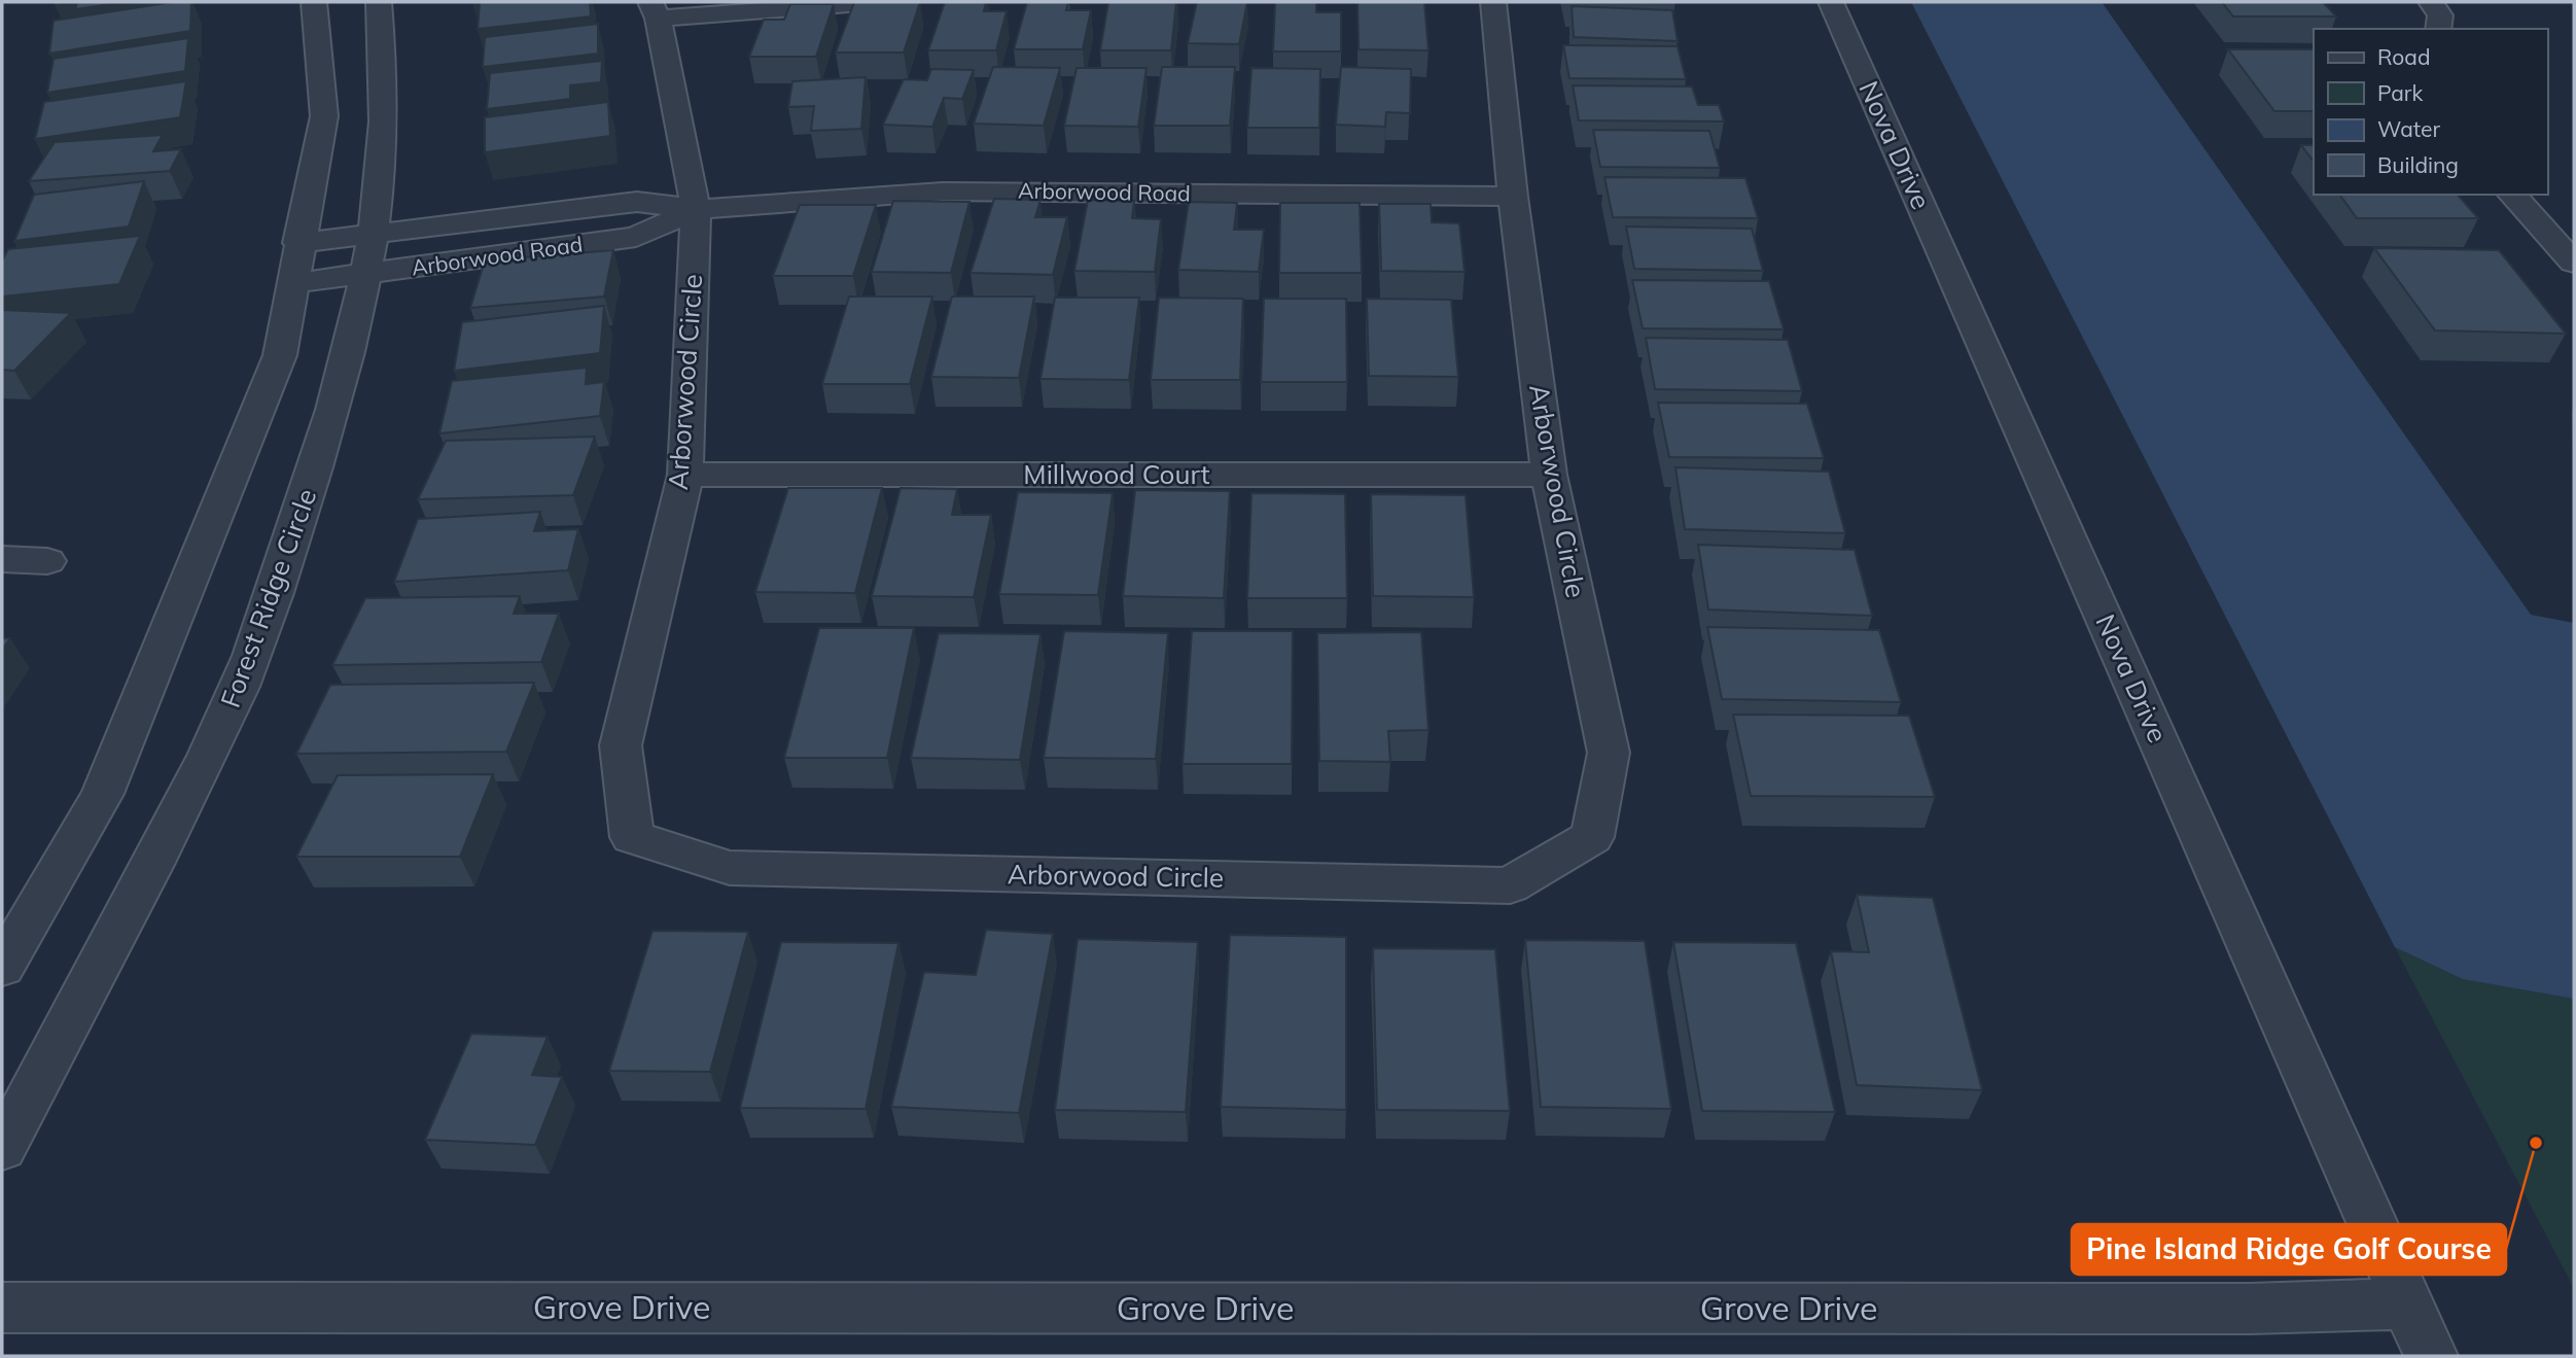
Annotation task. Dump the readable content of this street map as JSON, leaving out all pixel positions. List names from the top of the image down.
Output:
{
  "streets": {
    "street": [
      "Nova Drive",
      "Arborwood Road",
      "Arborwood Circle",
      "Millwood Court",
      "Forest Ridge Circle",
      "Grove Drive"
    ]
  },
  "crossings": [
    ["Nova Drive", "Grove Drive"],
    ["Arborwood Road", "Arborwood Circle"],
    ["Arborwood Road", "Forest Ridge Circle"],
    ["Arborwood Circle", "Millwood Court"]
  ],
  "places": ["Pine Island Ridge Golf Course"],
  "legend": [
    "Road",
    "Park",
    "Water",
    "Building"
  ]
}
